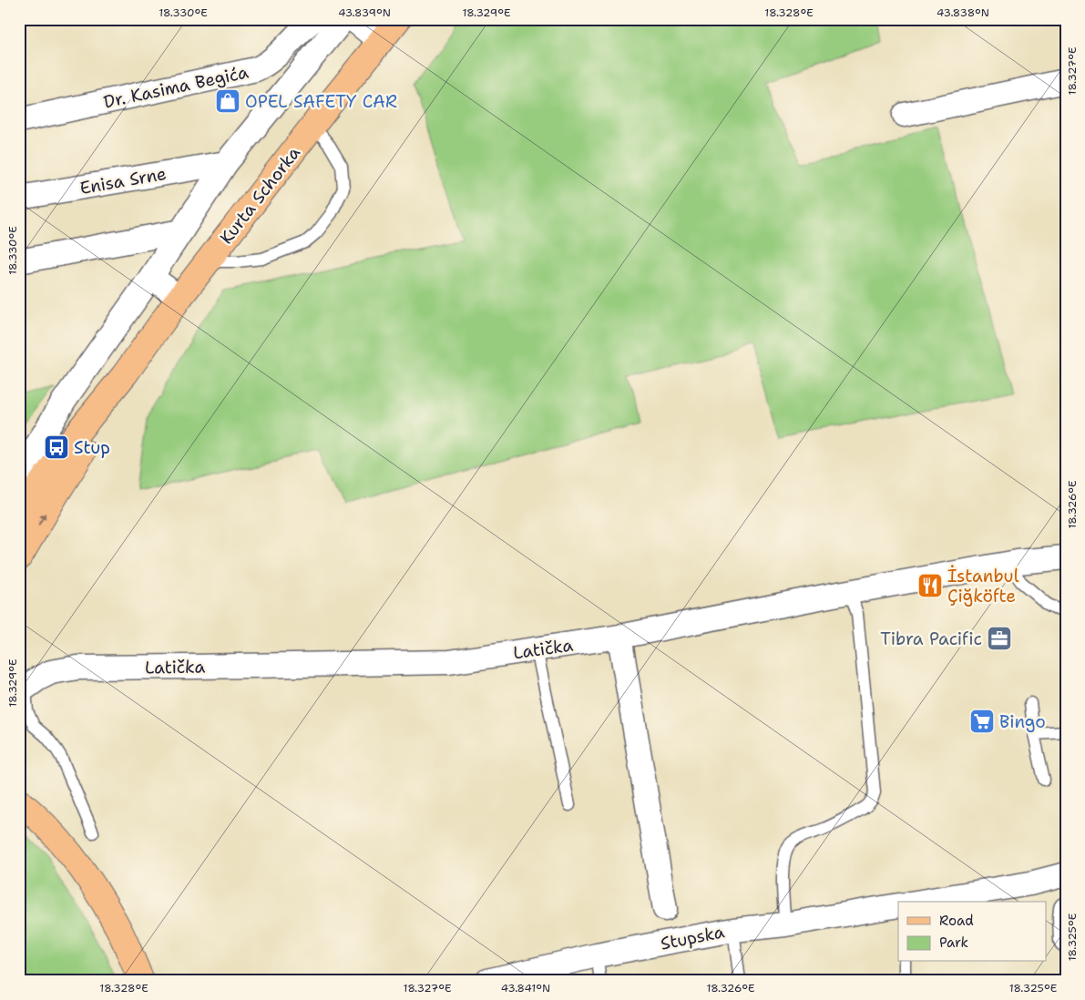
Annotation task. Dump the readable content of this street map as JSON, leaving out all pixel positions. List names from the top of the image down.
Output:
{
  "streets": {
    "main road": ["Kurta Schorka"],
    "street": [
      "Dr. Kasima Begića",
      "Enisa Srne",
      "Latička",
      "Stupska"
    ]
  },
  "places": {
    "shop": ["OPEL SAFETY CAR"],
    "bus stop": ["Stup"],
    "restaurant": ["İstanbul Çiğköfte"],
    "office": ["Tibra Pacific"],
    "supermarket": ["Bingo"]
  },
  "legend": ["Road", "Park"],
  "coordinates": [
    "18.330°E",
    "43.839°N",
    "18.329°E",
    "18.328°E",
    "43.838°N",
    "18.327°E",
    "18.326°E",
    "18.325°E",
    "43.841°N"
  ]
}
